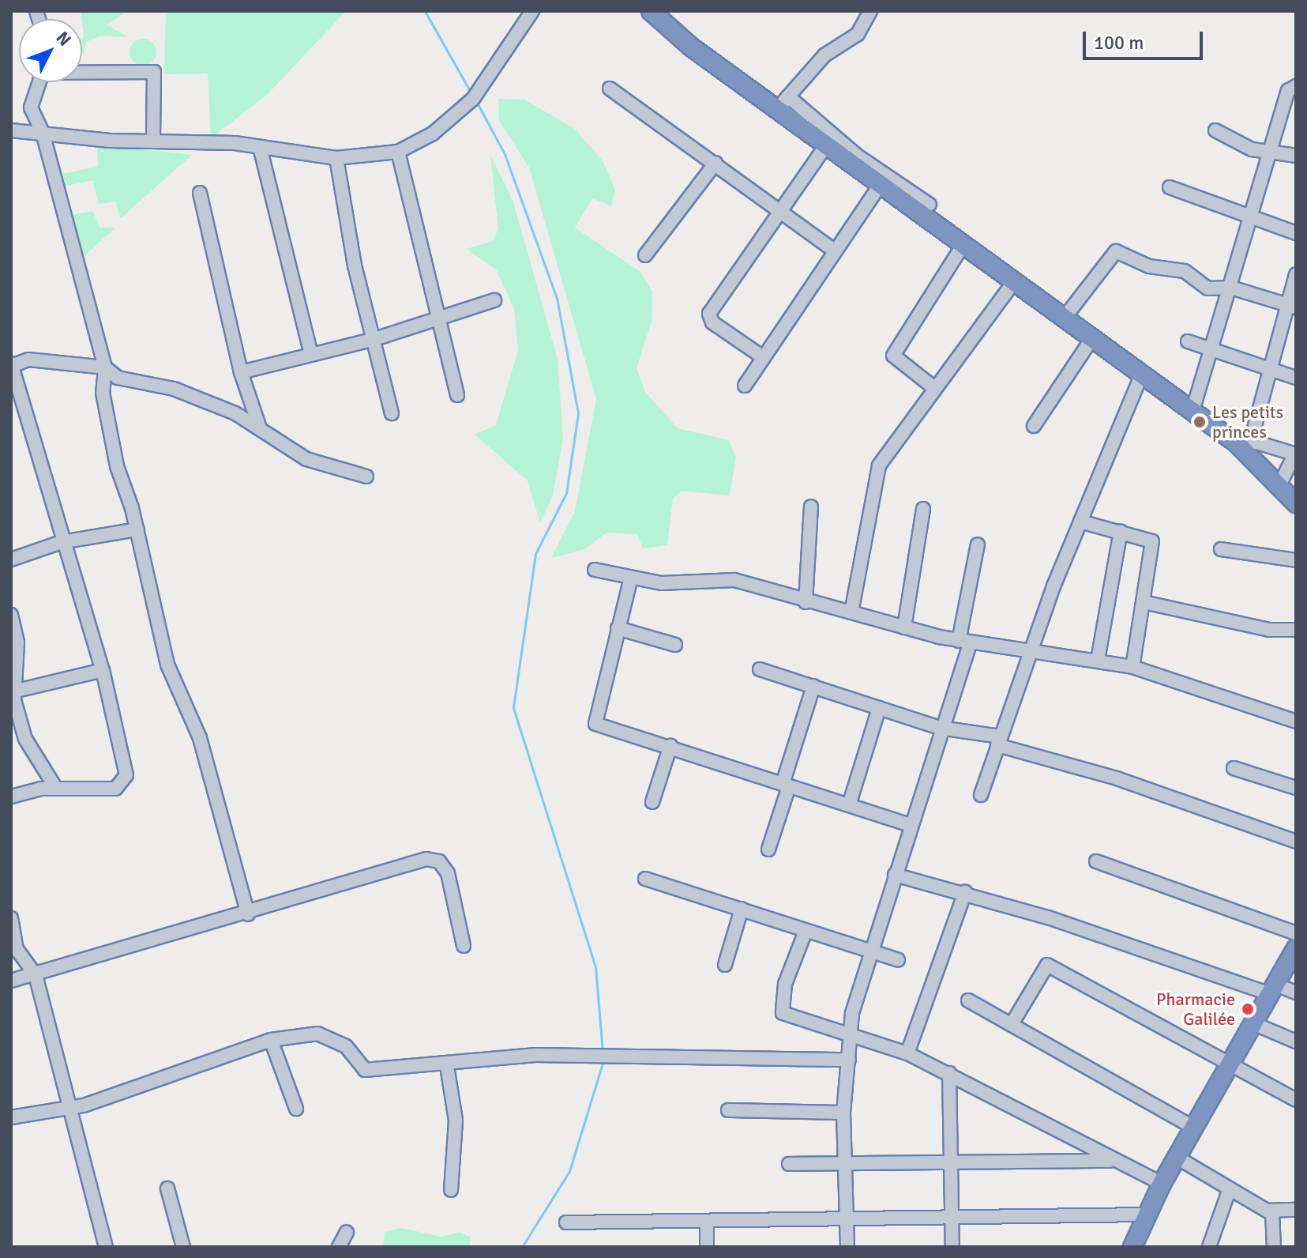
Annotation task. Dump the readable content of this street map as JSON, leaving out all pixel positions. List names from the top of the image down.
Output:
{
  "places": ["Les petits princes", "Pharmacie Galilée"],
  "scale_bar": "100 m",
  "north": "top right"
}
